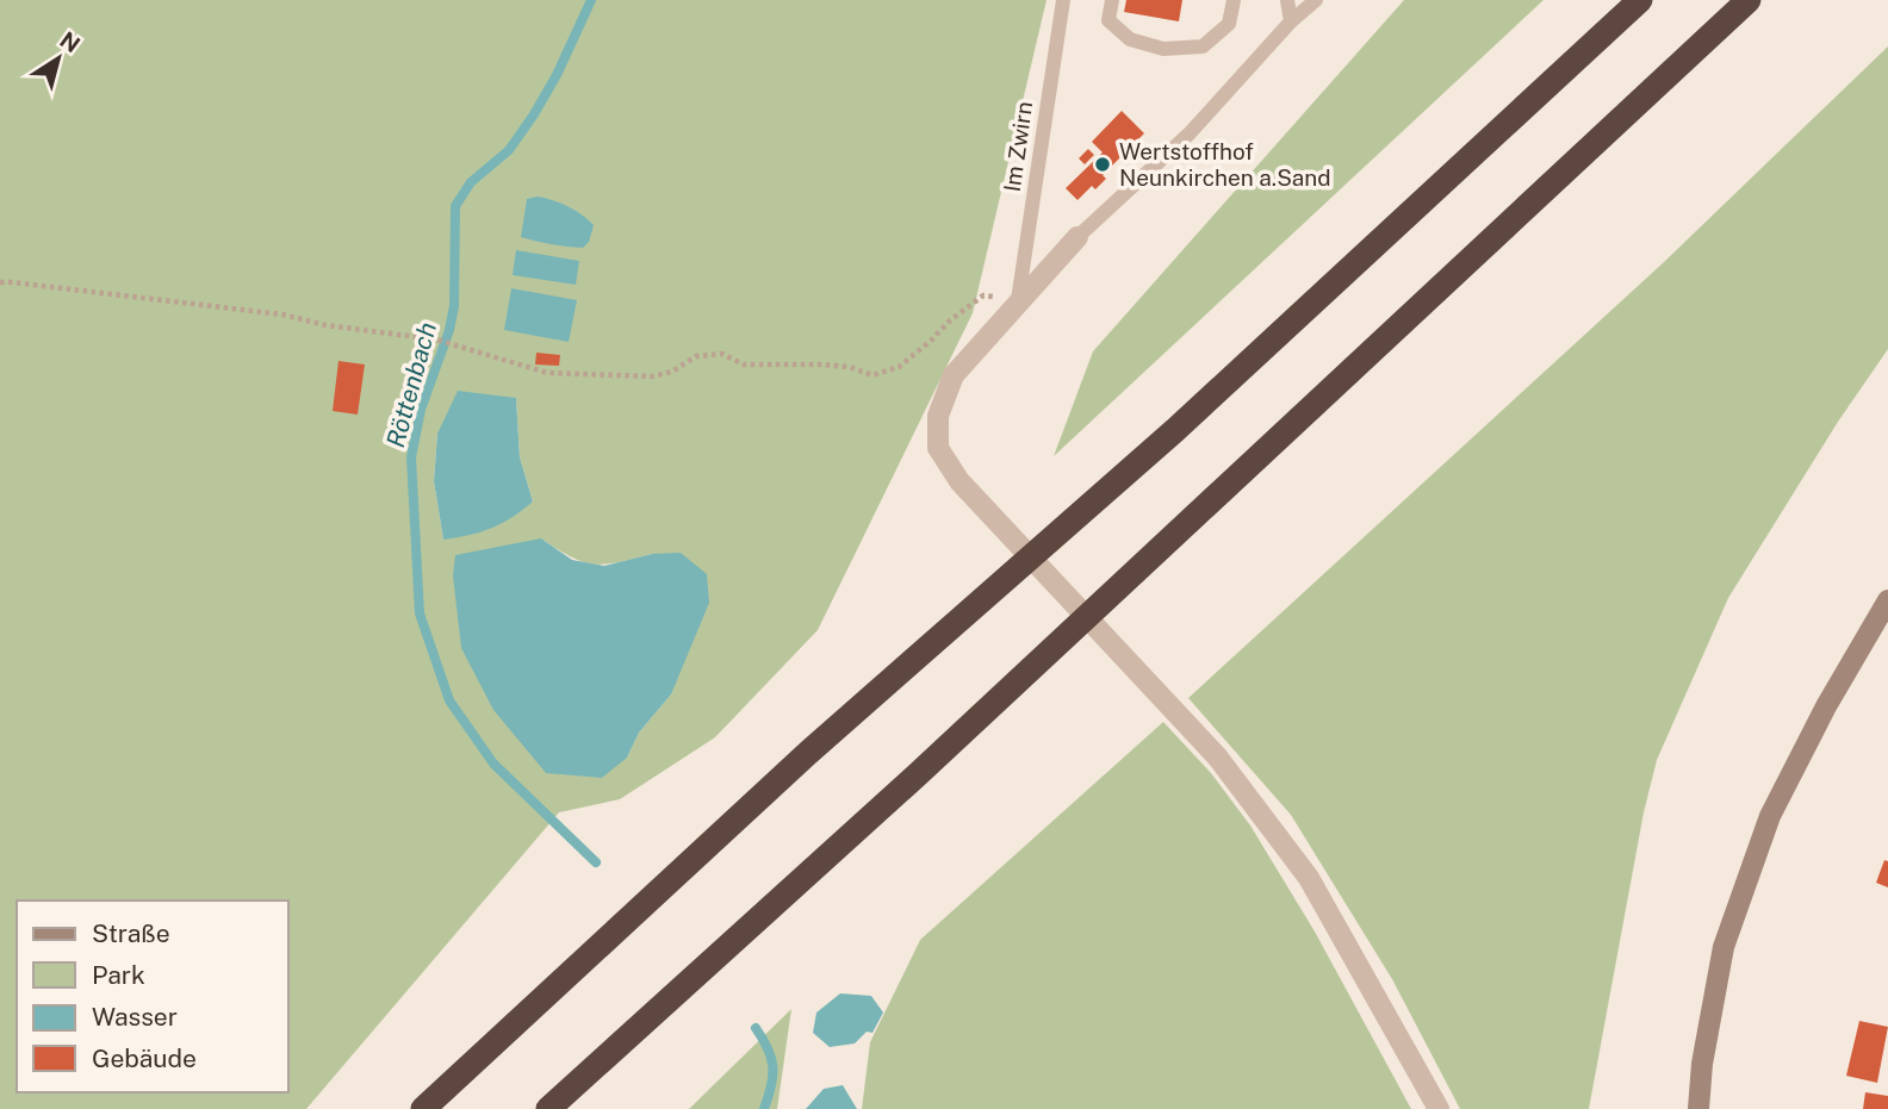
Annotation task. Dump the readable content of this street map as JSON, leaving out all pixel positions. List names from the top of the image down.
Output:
{
  "streets": {
    "lane": ["Im Zwirn"]
  },
  "water": ["Röttenbach"],
  "places": ["Wertstoffhof Neunkirchen a.Sand"],
  "legend": [
    "Straße",
    "Park",
    "Wasser",
    "Gebäude"
  ],
  "north": "top right"
}
